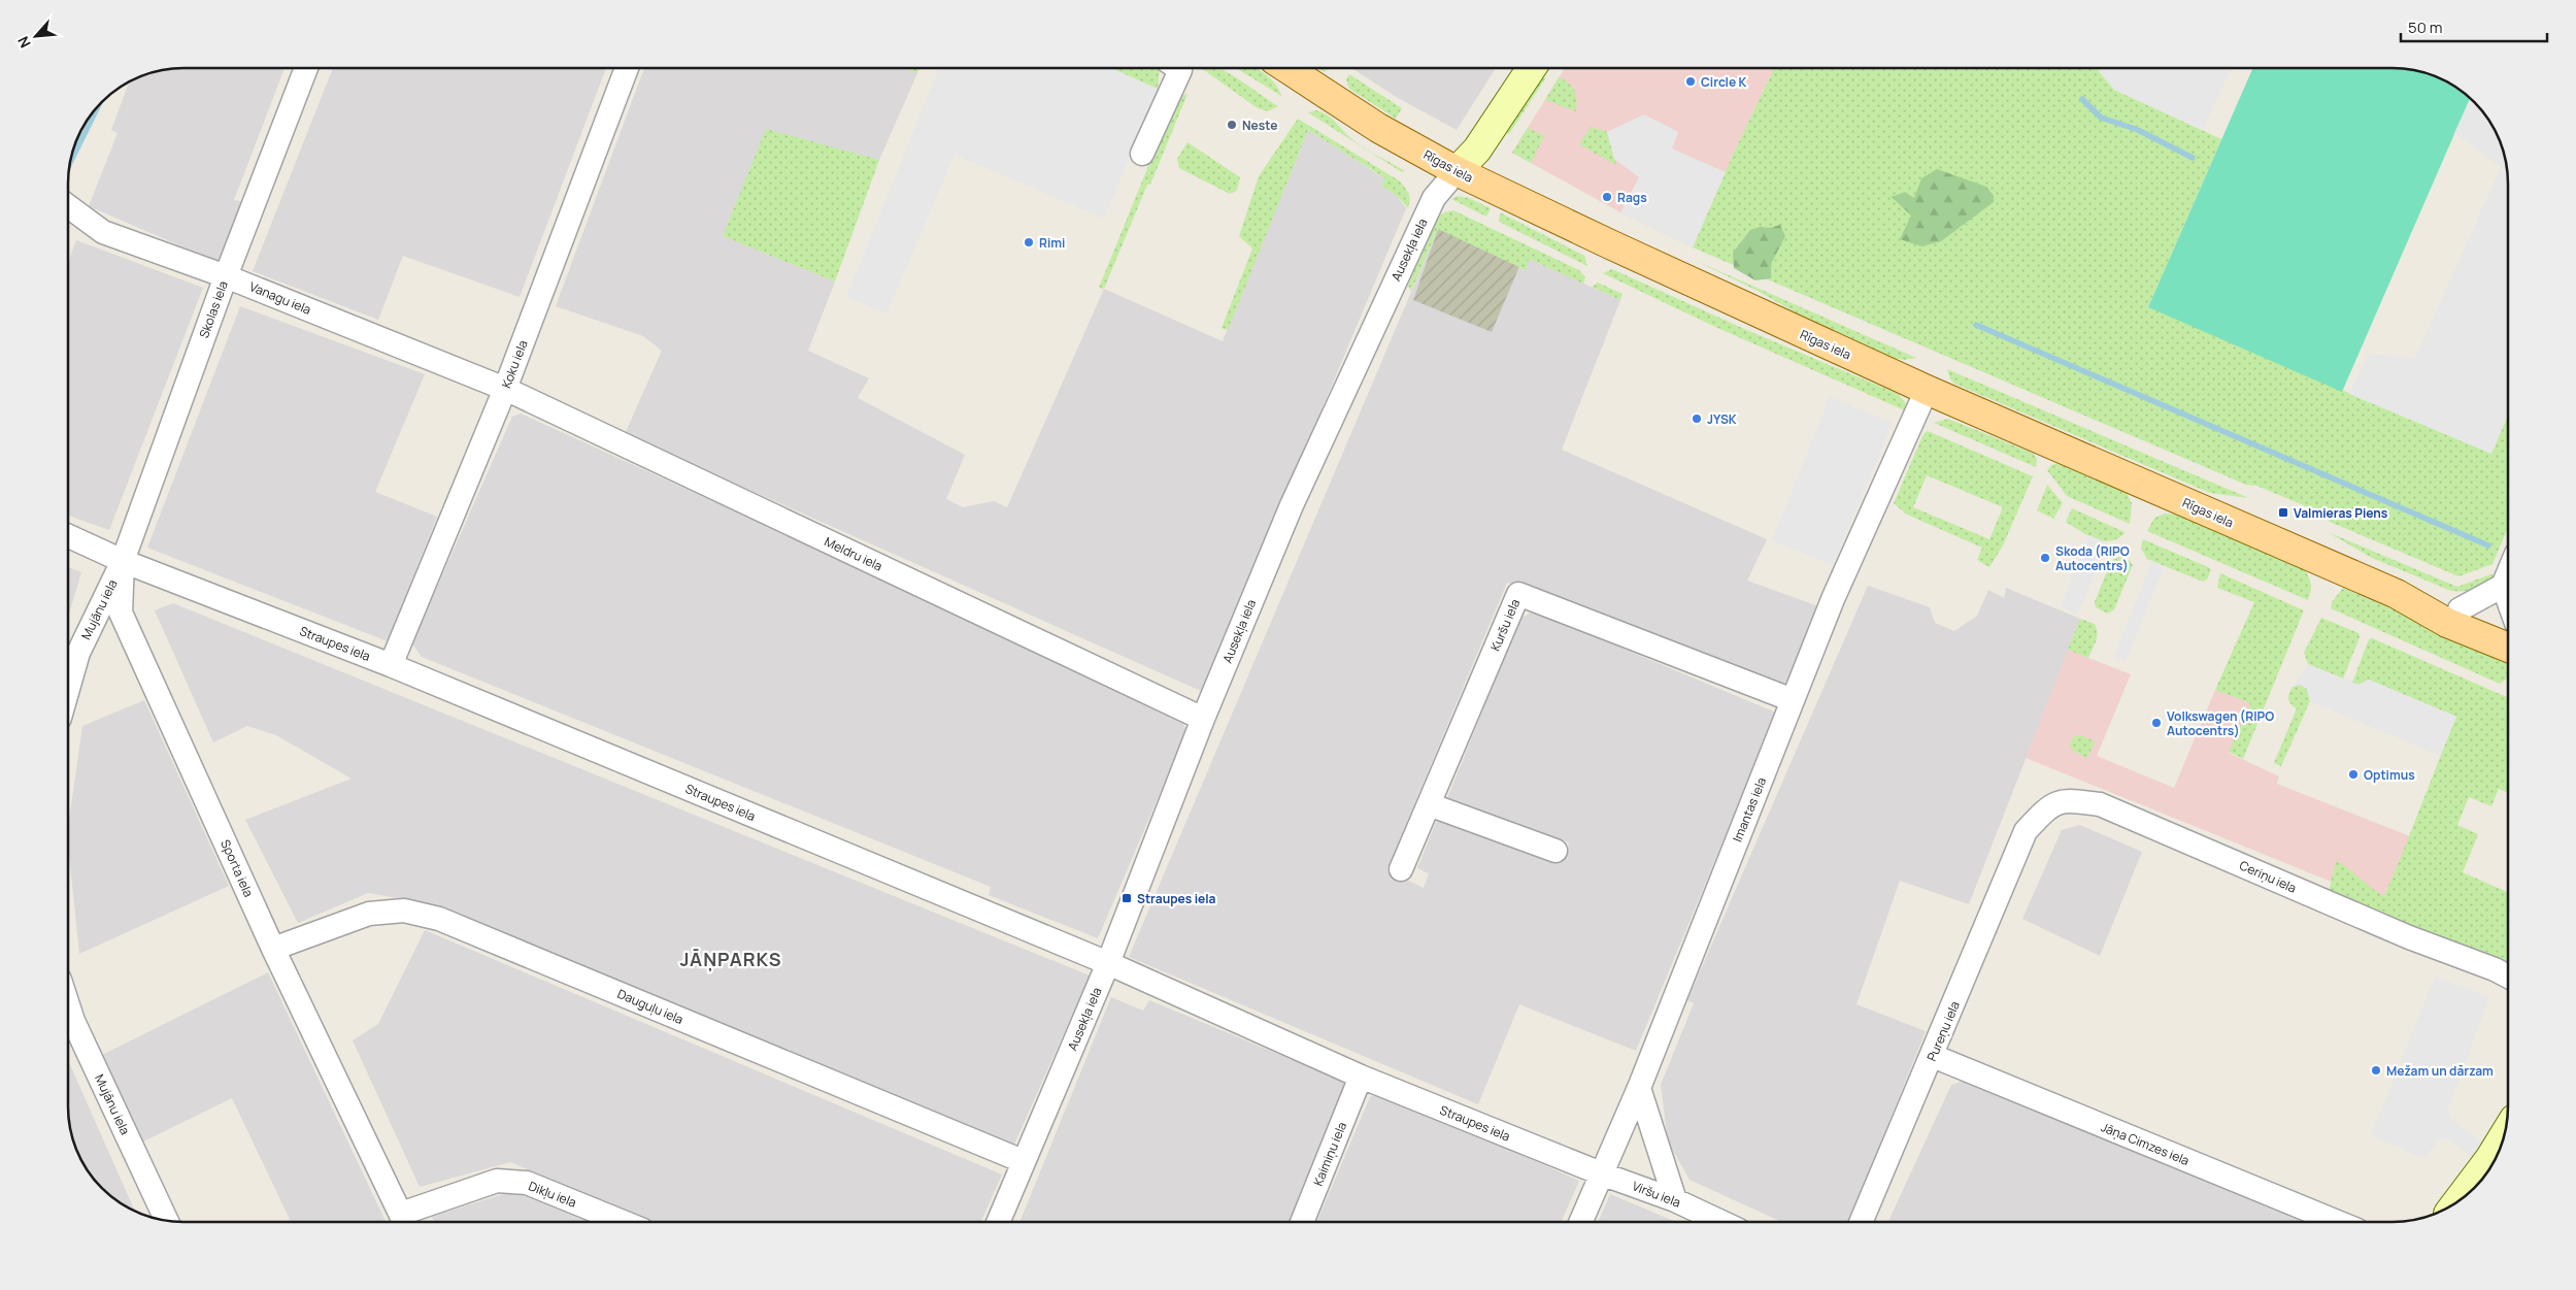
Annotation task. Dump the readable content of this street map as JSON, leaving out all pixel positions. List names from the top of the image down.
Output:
{
  "streets": {
    "main road": ["Rīgas iela"],
    "street": [
      "Ausekļa iela",
      "Vanagu iela",
      "Skolas iela",
      "Koku iela",
      "Meldru iela",
      "Mujānu iela",
      "Kuršu iela",
      "Straupes iela",
      "Imantas iela",
      "Sporta iela",
      "Ceriņu iela",
      "Dauguļu iela",
      "Pureņu iela",
      "Jāņa Cimzes iela",
      "Kaimiņu iela",
      "Dikļu iela",
      "Viršu iela"
    ]
  },
  "crossings": [
    ["Rīgas iela", "Ausekļa iela"],
    ["Rīgas iela", "Imantas iela"],
    ["Ausekļa iela", "Meldru iela"],
    ["Ausekļa iela", "Straupes iela"],
    ["Ausekļa iela", "Dauguļu iela"],
    ["Vanagu iela", "Skolas iela"],
    ["Vanagu iela", "Koku iela"],
    ["Vanagu iela", "Meldru iela"],
    ["Skolas iela", "Mujānu iela"],
    ["Skolas iela", "Straupes iela"],
    ["Skolas iela", "Sporta iela"],
    ["Koku iela", "Meldru iela"],
    ["Koku iela", "Straupes iela"],
    ["Mujānu iela", "Straupes iela"],
    ["Mujānu iela", "Sporta iela"],
    ["Kuršu iela", "Imantas iela"],
    ["Straupes iela", "Imantas iela"],
    ["Straupes iela", "Sporta iela"],
    ["Straupes iela", "Kaimiņu iela"],
    ["Straupes iela", "Viršu iela"],
    ["Imantas iela", "Viršu iela"],
    ["Sporta iela", "Dauguļu iela"],
    ["Sporta iela", "Dikļu iela"],
    ["Ceriņu iela", "Pureņu iela"],
    ["Pureņu iela", "Jāņa Cimzes iela"]
  ],
  "districts": ["JĀŅPARKS"],
  "places": {
    "other": [
      "Circle K",
      "Neste",
      "Rags",
      "Rimi",
      "JYSK",
      "Skoda (RIPO Autocentrs)",
      "Volkswagen (RIPO Autocentrs)",
      "Optimus",
      "Mežam un dārzam"
    ],
    "transit": ["Valmieras Piens", "Straupes iela"]
  },
  "scale_bar": "50 m",
  "north": "bottom left"
}
